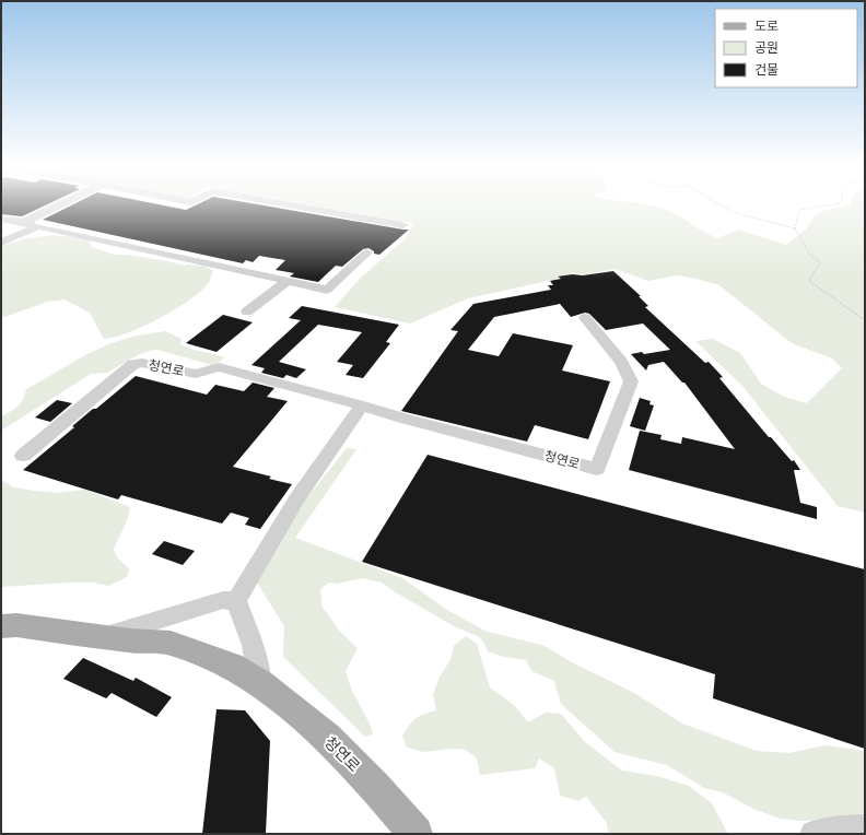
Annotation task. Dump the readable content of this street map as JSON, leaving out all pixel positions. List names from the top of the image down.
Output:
{
  "streets": {
    "main road": ["청연로"]
  },
  "legend": ["도로", "공원", "건물"]
}
